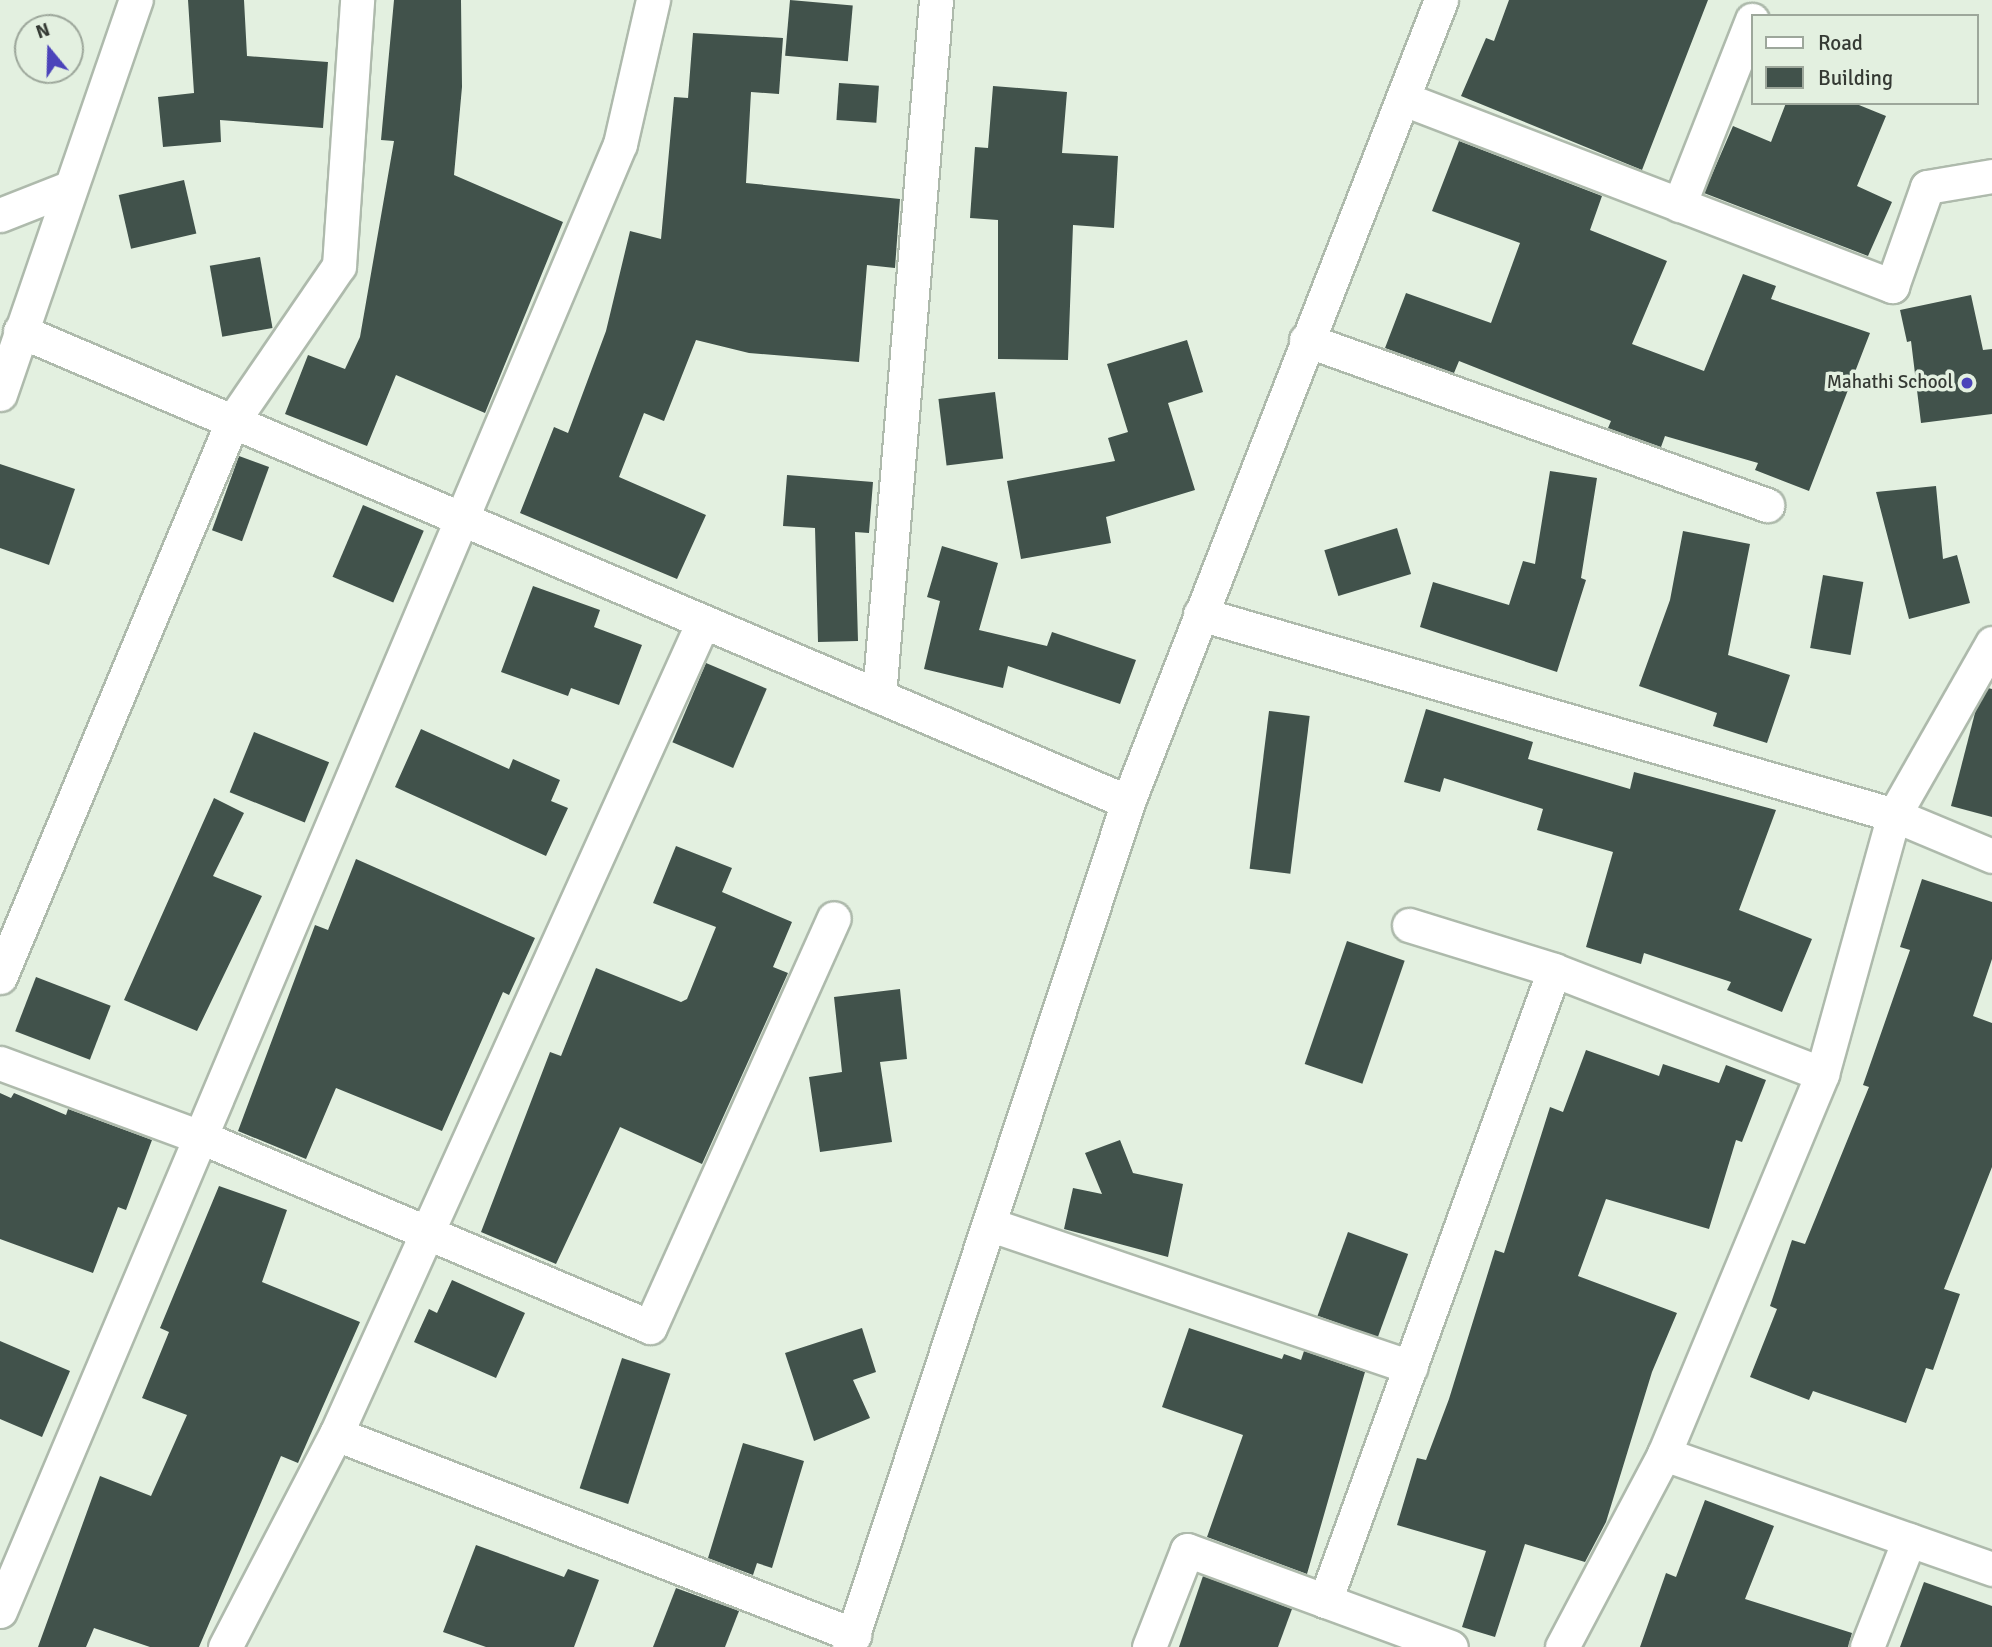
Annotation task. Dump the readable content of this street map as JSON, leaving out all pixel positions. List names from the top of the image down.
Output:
{
  "places": ["Mahathi School"],
  "legend": ["Road", "Building"],
  "north": "top"
}
